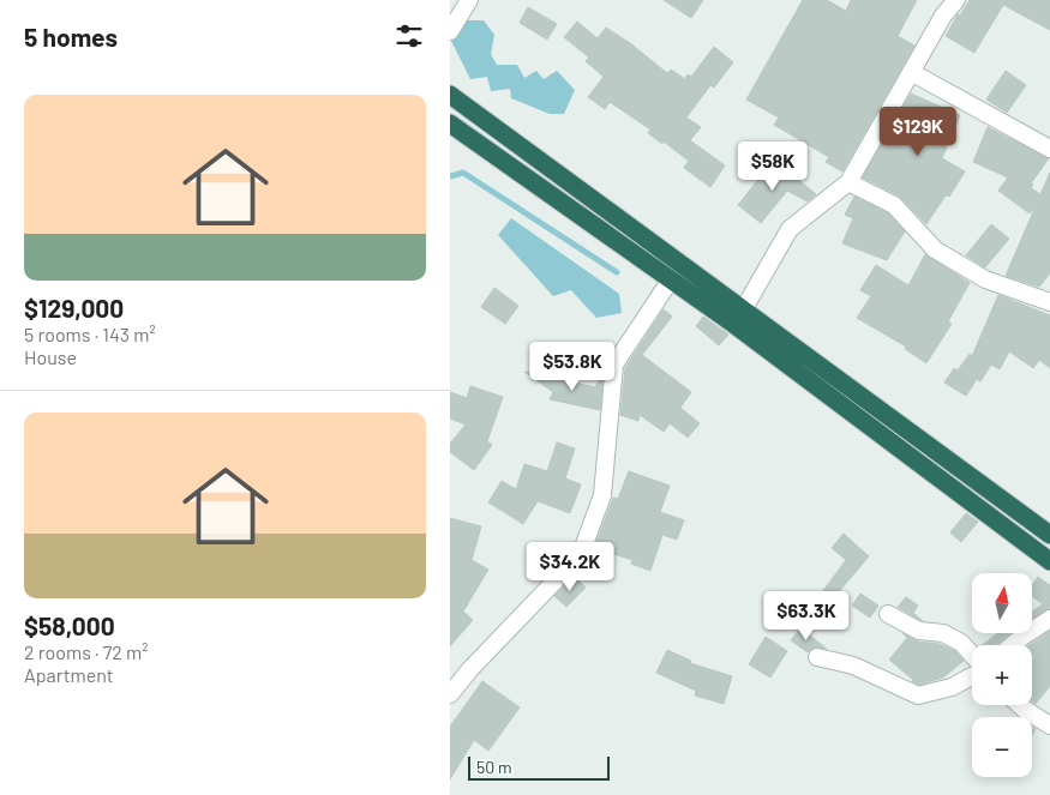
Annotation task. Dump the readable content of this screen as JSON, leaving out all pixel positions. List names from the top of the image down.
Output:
{
  "scale_bar": "50 m",
  "north": "top",
  "page": {
    "heading": "5 homes",
    "list": [
      {
        "name": "$129,000",
        "note": "5 rooms · 143 m² · House"
      },
      {
        "name": "$58,000",
        "note": "2 rooms · 72 m² · Apartment"
      }
    ],
    "price": [
      "$129K",
      "$58K",
      "$53.8K",
      "$34.2K",
      "$63.3K"
    ],
    "map_buttons": ["+", "−"],
    "scale": "50 m"
  }
}
